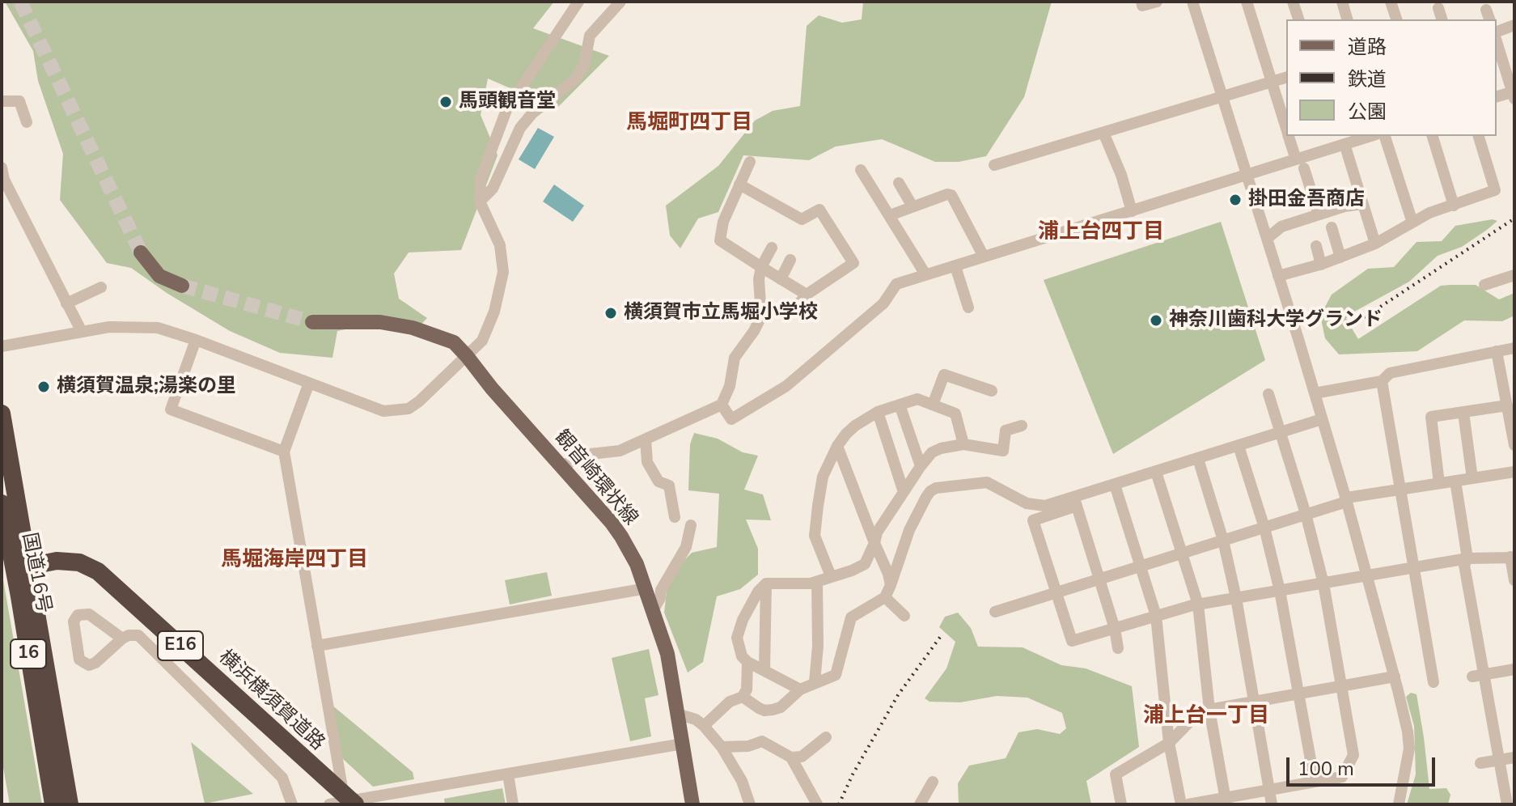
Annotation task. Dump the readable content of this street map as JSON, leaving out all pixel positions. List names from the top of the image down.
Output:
{
  "streets": {
    "highway": [
      "国道16号",
      "E16",
      "16",
      "横浜横須賀道路"
    ],
    "main road": ["観音崎環状線"]
  },
  "crossings": [
    ["国道16号", "横浜横須賀道路"]
  ],
  "districts": [
    "馬堀町四丁目",
    "浦上台四丁目",
    "馬堀海岸四丁目",
    "浦上台一丁目"
  ],
  "places": [
    "馬頭観音堂",
    "掛田金吾商店",
    "横須賀市立馬堀小学校",
    "神奈川歯科大学グランド",
    "横須賀温泉;湯楽の里"
  ],
  "legend": ["道路", "鉄道", "公園"],
  "scale_bar": "100 m"
}
